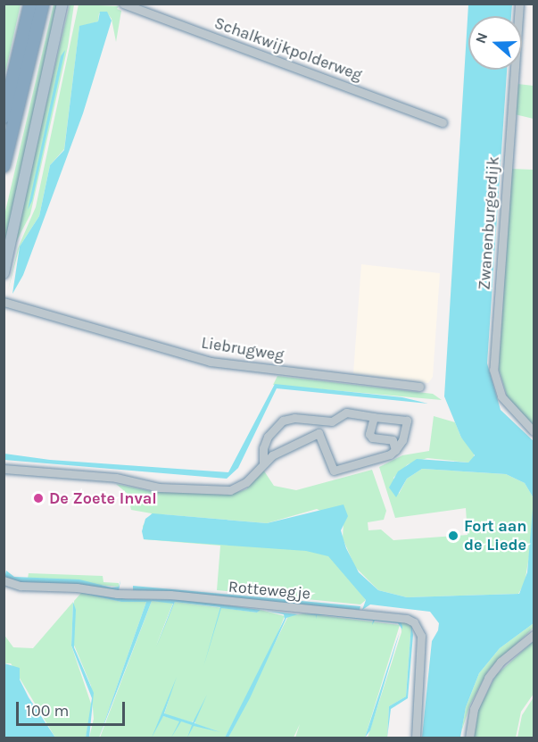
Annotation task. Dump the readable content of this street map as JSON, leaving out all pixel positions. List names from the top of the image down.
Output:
{
  "streets": {
    "street": [
      "Schalkwijkpolderweg",
      "Zwanenburgerdijk",
      "Liebrugweg",
      "Rottewegje"
    ]
  },
  "places": ["De Zoete Inval", "Fort aan de Liede"],
  "scale_bar": "100 m",
  "north": "left"
}
